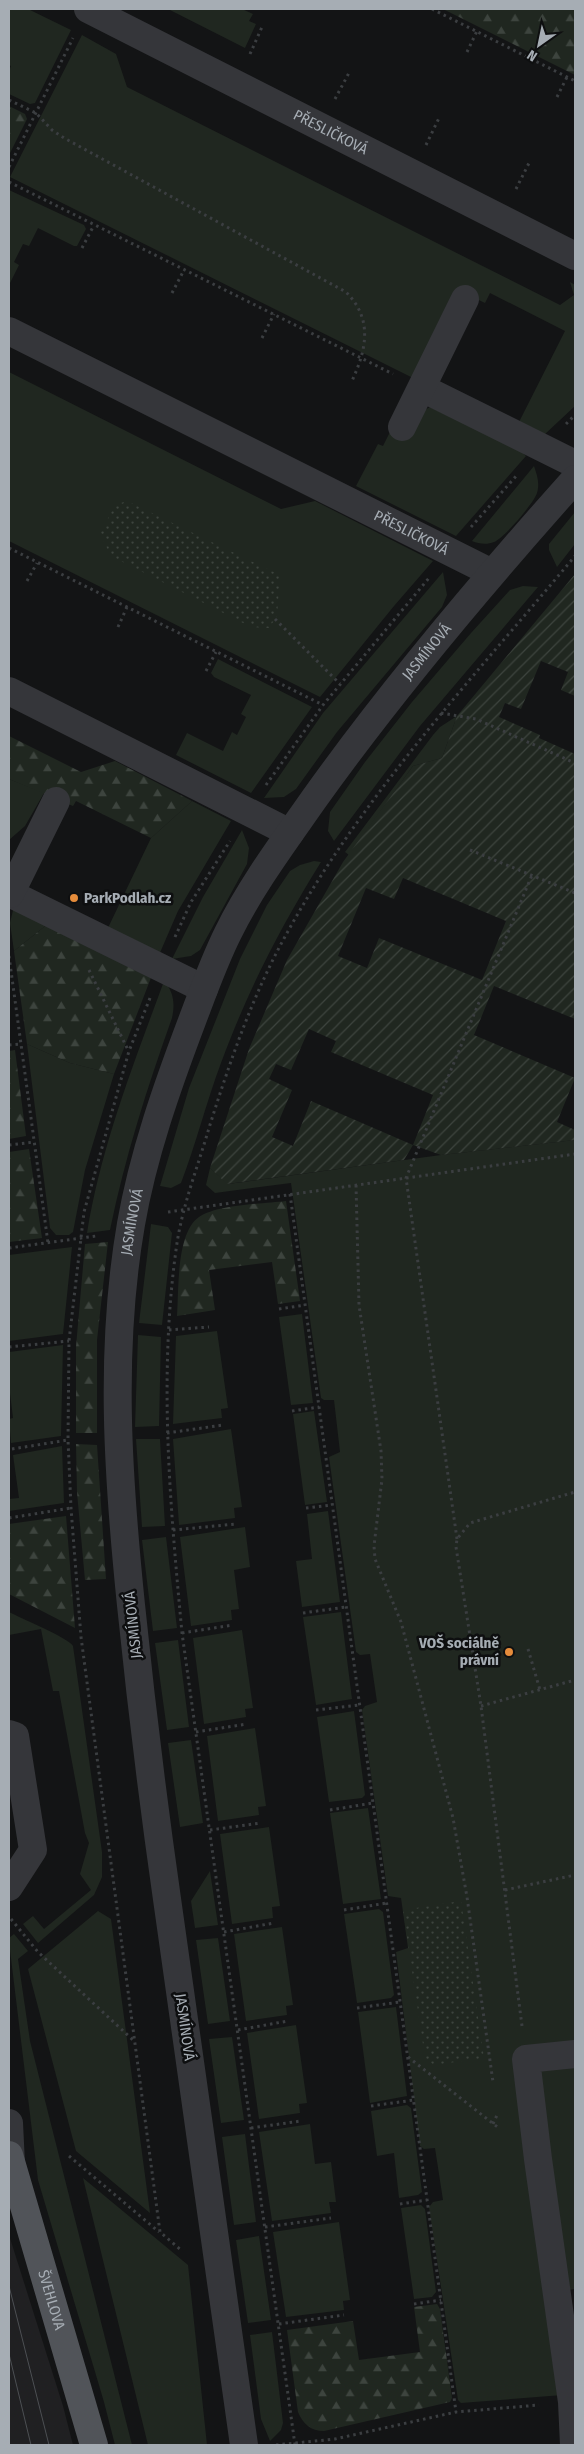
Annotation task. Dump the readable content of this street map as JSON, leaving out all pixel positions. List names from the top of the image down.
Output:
{
  "streets": {
    "main road": ["ŠVEHLOVA"],
    "street": ["PŘESLIČKOVÁ", "JASMÍNOVÁ"]
  },
  "crossings": [
    ["PŘESLIČKOVÁ", "JASMÍNOVÁ"]
  ],
  "places": ["ParkPodlah.cz", "VOŠ sociálně právní"],
  "north": "bottom left"
}
